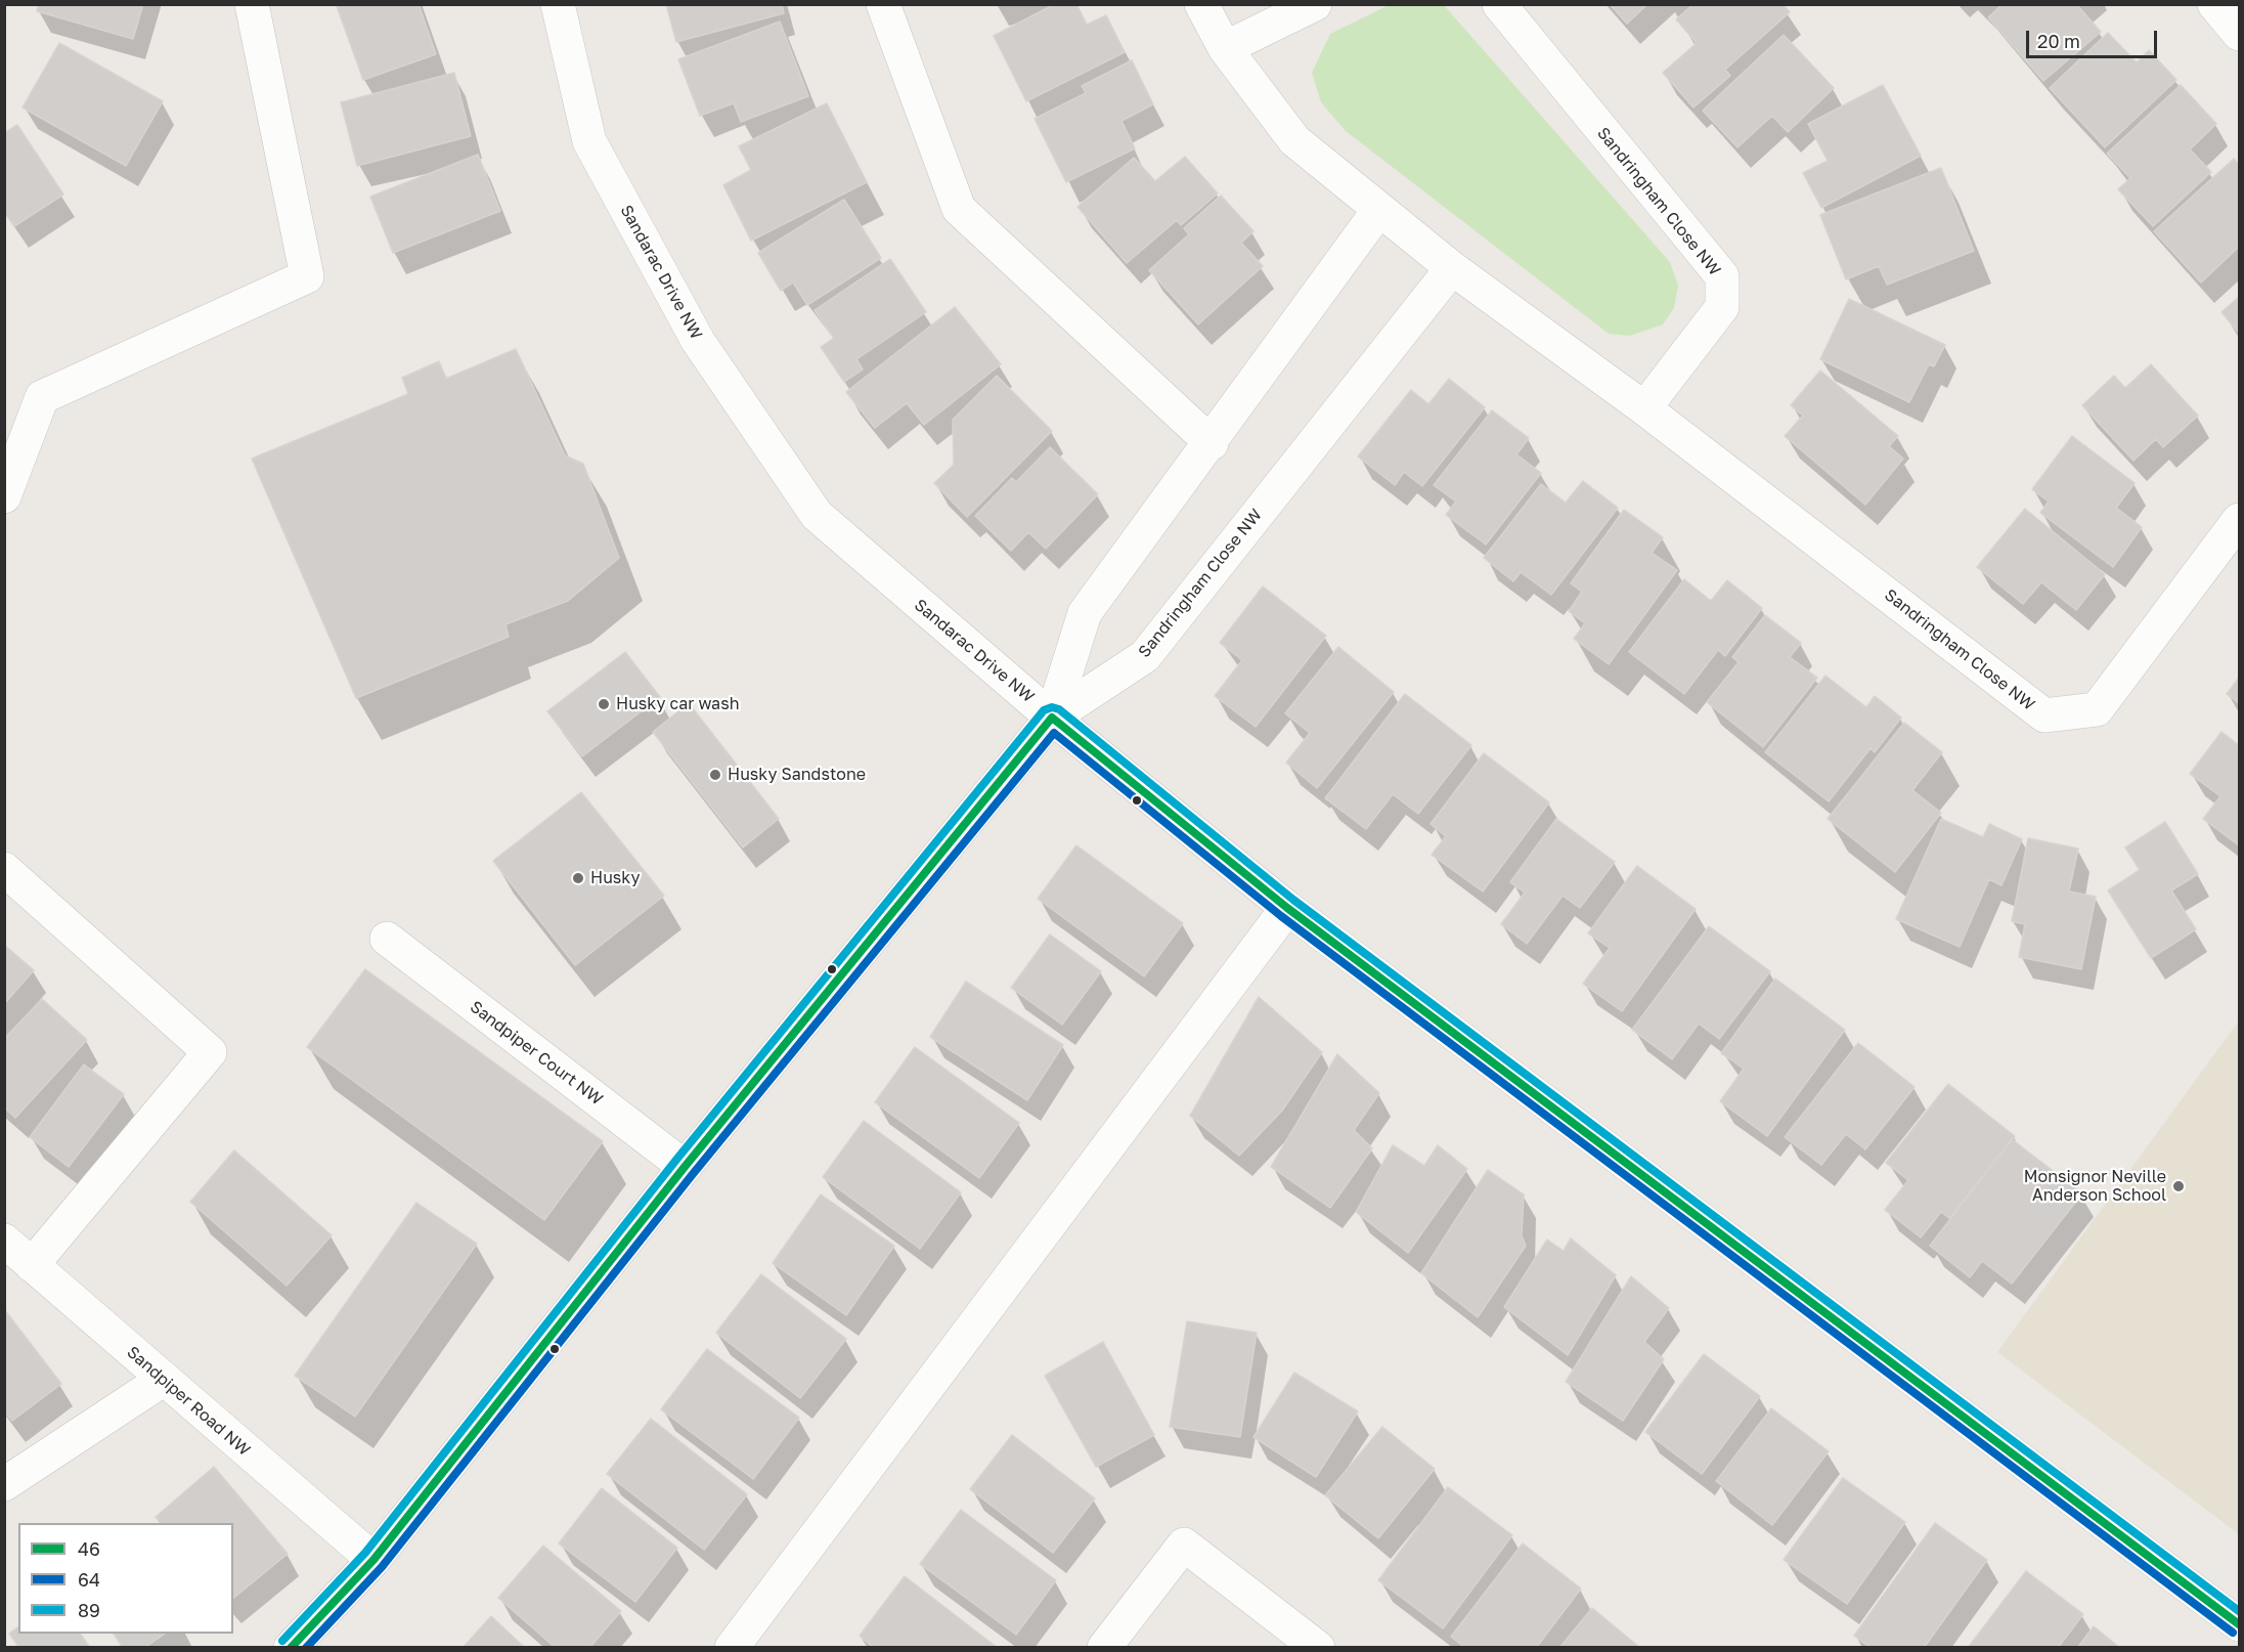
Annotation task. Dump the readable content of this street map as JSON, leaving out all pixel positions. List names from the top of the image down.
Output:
{
  "streets": {
    "street": [
      "Sandringham Close NW",
      "Sandarac Drive NW",
      "Sandpiper Court NW",
      "Sandpiper Road NW"
    ]
  },
  "crossings": [
    ["Sandringham Close NW", "Sandarac Drive NW"]
  ],
  "places": [
    "Husky car wash",
    "Husky Sandstone",
    "Husky",
    "Monsignor Neville Anderson School"
  ],
  "lines": ["transit line 89", "transit line 46", "transit line 64"],
  "legend": ["46", "64", "89"],
  "scale_bar": "20 m"
}
